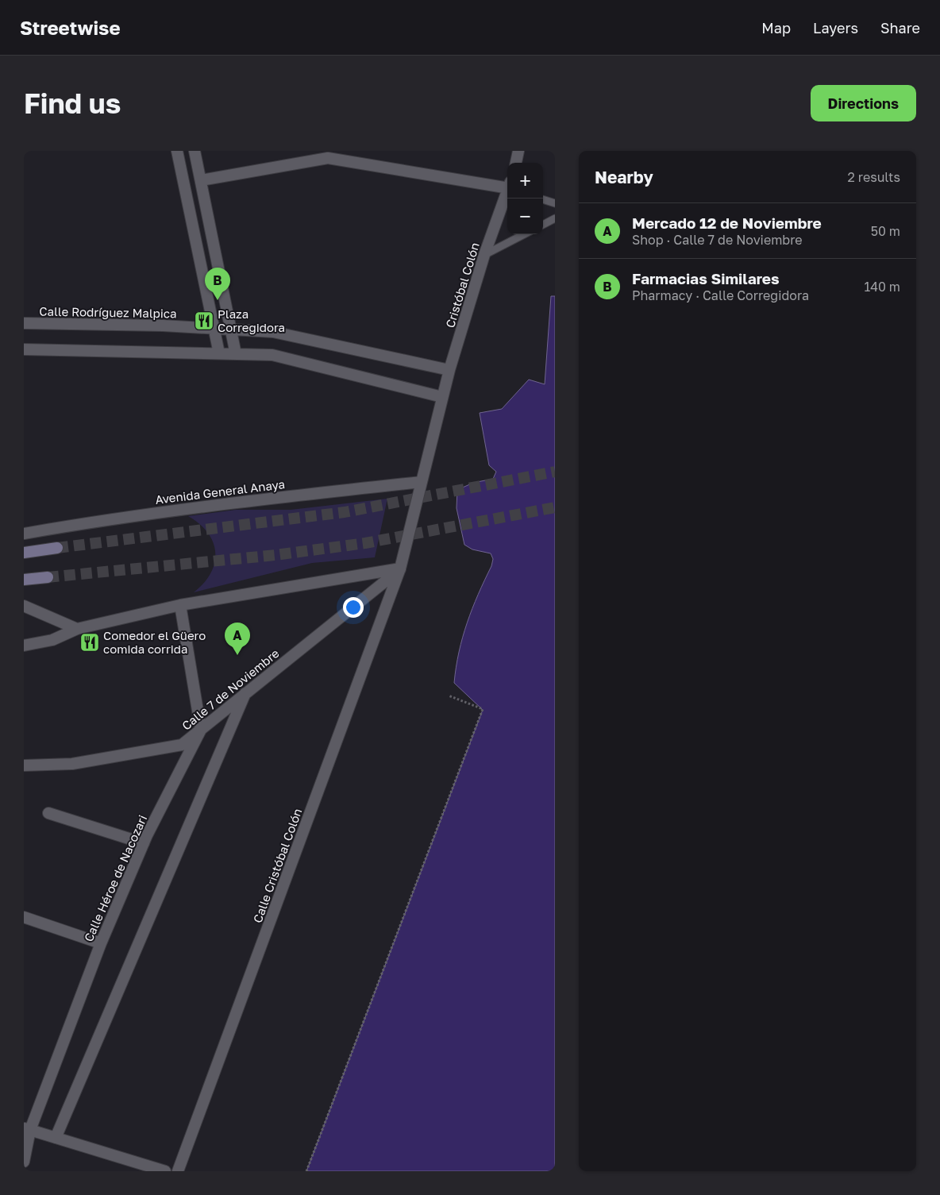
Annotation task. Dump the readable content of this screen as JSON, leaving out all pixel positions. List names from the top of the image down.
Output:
{
  "streets": {
    "street": [
      "Cristóbal Colón",
      "Calle Rodríguez Malpica",
      "Avenida General Anaya",
      "Calle 7 de Noviembre",
      "Calle Cristóbal Colón",
      "Calle Héroe de Nacozari"
    ]
  },
  "crossings": [
    ["Cristóbal Colón", "Calle Rodríguez Malpica"],
    ["Cristóbal Colón", "Avenida General Anaya"],
    ["Cristóbal Colón", "Calle Cristóbal Colón"],
    ["Avenida General Anaya", "Calle Cristóbal Colón"],
    ["Calle 7 de Noviembre", "Calle Cristóbal Colón"],
    ["Calle 7 de Noviembre", "Calle Héroe de Nacozari"]
  ],
  "places": {
    "restaurant": ["Plaza Corregidora", "Comedor el Güero comida corrida"]
  },
  "page": {
    "header": "Streetwise",
    "nav": ["Map", "Layers", "Share"],
    "buttons": "Directions",
    "title": "Find us",
    "heading": ["Nearby", "2 results"],
    "map_buttons": ["+", "−"],
    "list": [
      {
        "mark": "A",
        "name": "Mercado 12 de Noviembre",
        "note": "Shop · Calle 7 de Noviembre",
        "value": "50 m"
      },
      {
        "mark": "B",
        "name": "Farmacias Similares",
        "note": "Pharmacy · Calle Corregidora",
        "value": "140 m"
      }
    ],
    "pins": ["B", "A"]
  }
}
